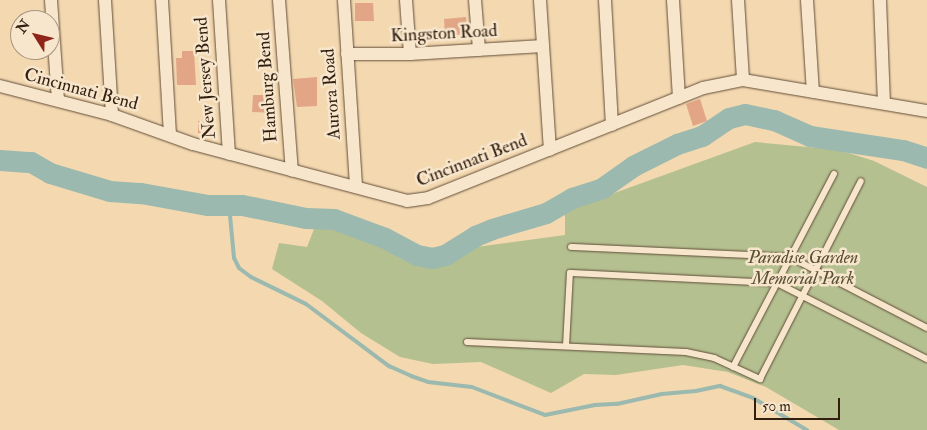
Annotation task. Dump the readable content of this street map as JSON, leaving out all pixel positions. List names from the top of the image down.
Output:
{
  "streets": {
    "street": [
      "Kingston Road",
      "New Jersey Bend",
      "Hamburg Bend",
      "Cincinnati Bend",
      "Aurora Road"
    ]
  },
  "crossings": [
    ["Kingston Road", "Aurora Road"],
    ["New Jersey Bend", "Cincinnati Bend"],
    ["Hamburg Bend", "Cincinnati Bend"],
    ["Cincinnati Bend", "Aurora Road"]
  ],
  "parks": ["Paradise Garden Memorial Park"],
  "scale_bar": "50 m",
  "north": "top left"
}
